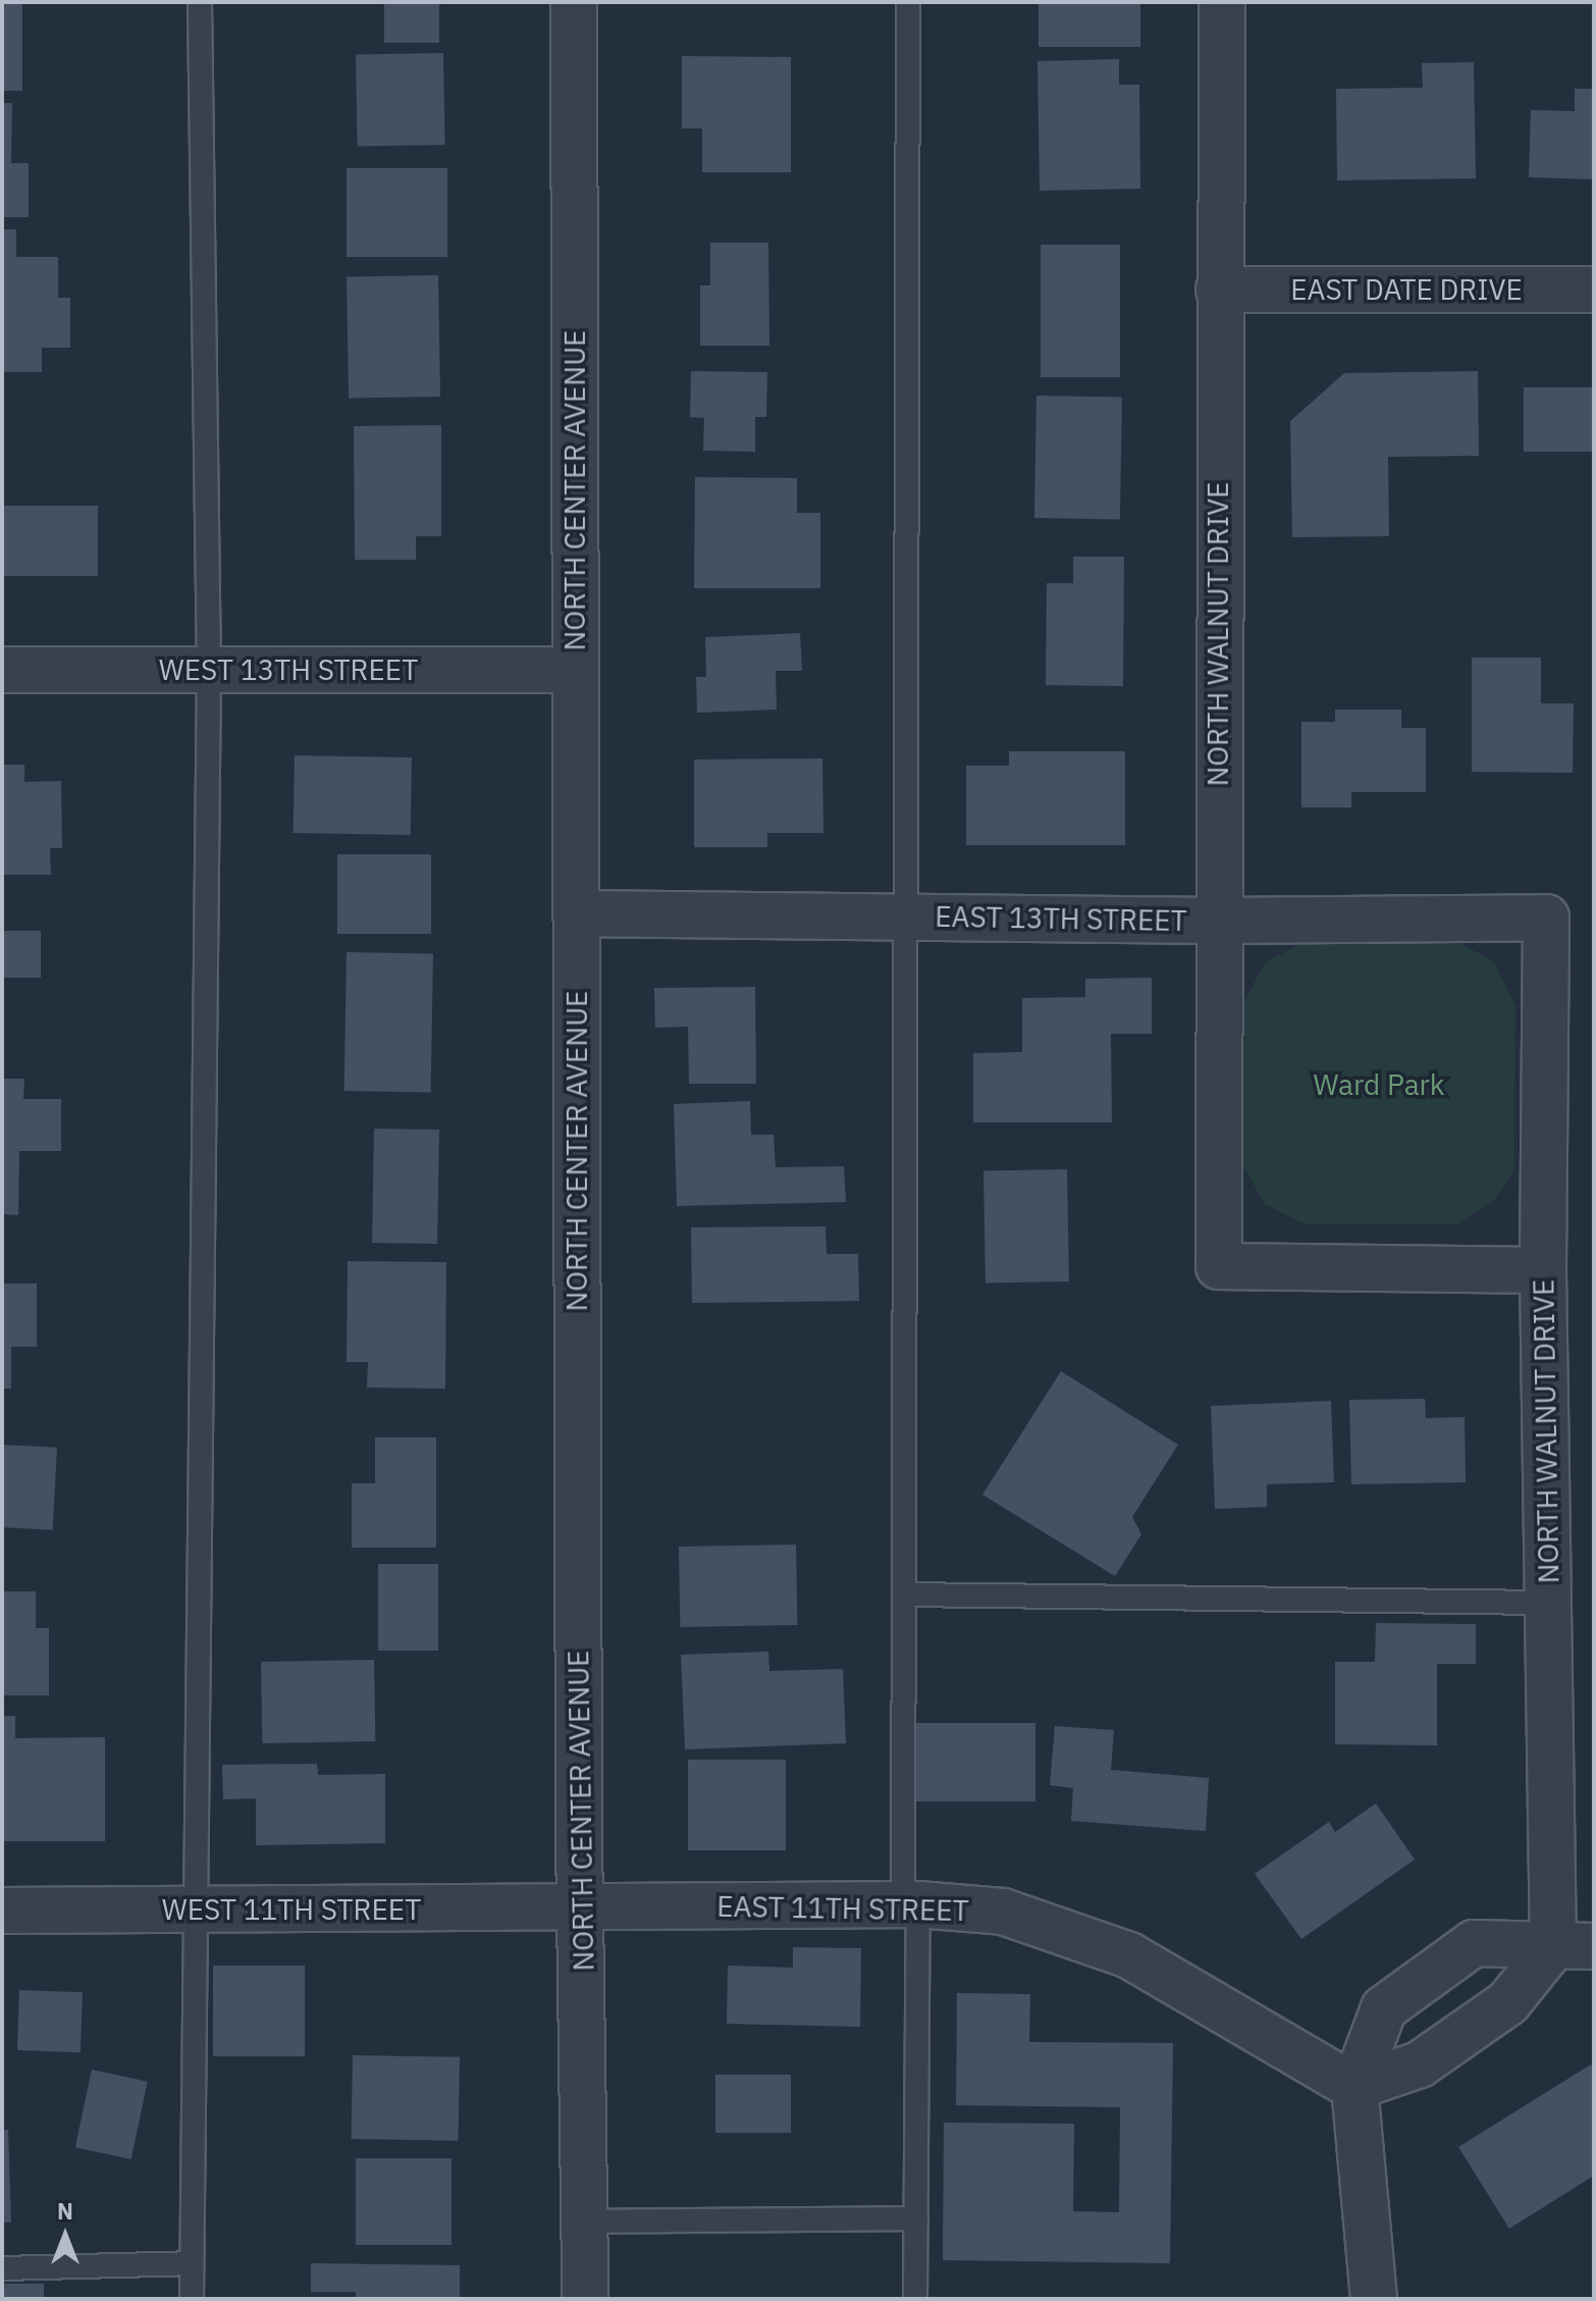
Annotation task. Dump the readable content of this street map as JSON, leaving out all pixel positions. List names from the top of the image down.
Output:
{
  "streets": {
    "street": [
      "EAST DATE DRIVE",
      "NORTH CENTER AVENUE",
      "NORTH WALNUT DRIVE",
      "WEST 13TH STREET",
      "EAST 13TH STREET",
      "EAST 11TH STREET",
      "WEST 11TH STREET"
    ]
  },
  "crossings": [
    ["EAST DATE DRIVE", "NORTH WALNUT DRIVE"],
    ["NORTH CENTER AVENUE", "WEST 13TH STREET"],
    ["NORTH CENTER AVENUE", "EAST 13TH STREET"],
    ["NORTH CENTER AVENUE", "EAST 11TH STREET"],
    ["NORTH CENTER AVENUE", "WEST 11TH STREET"],
    ["NORTH WALNUT DRIVE", "EAST 13TH STREET"],
    ["EAST 11TH STREET", "WEST 11TH STREET"]
  ],
  "parks": ["Ward Park"],
  "north": "top"
}
